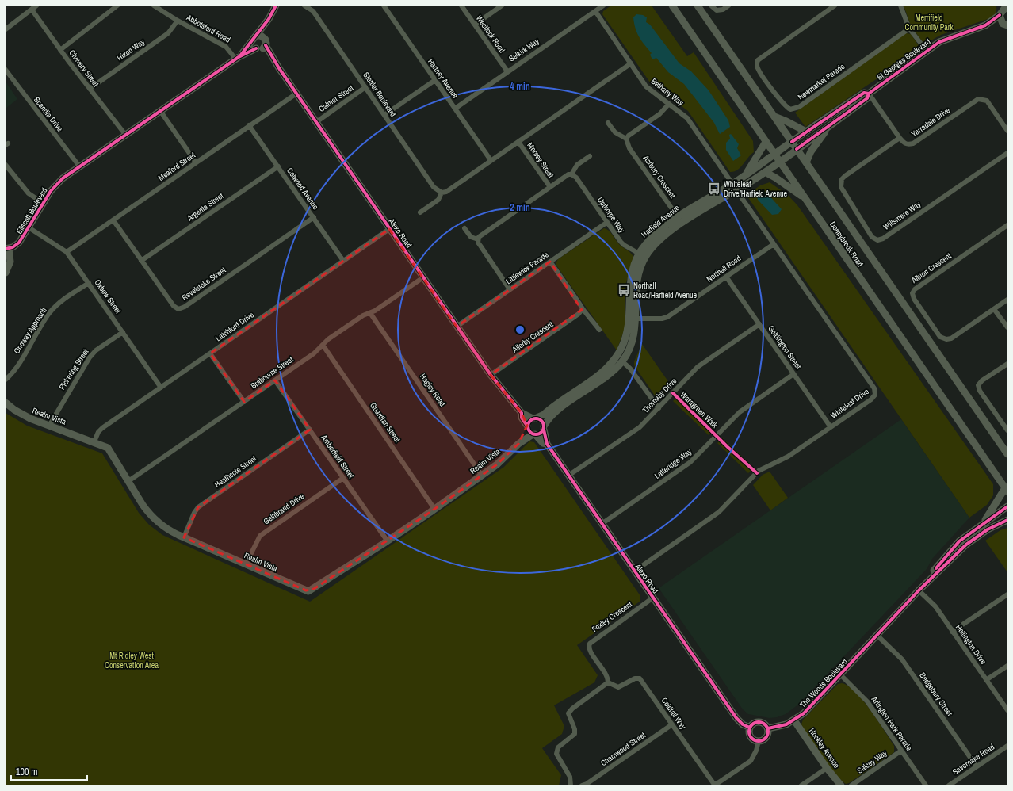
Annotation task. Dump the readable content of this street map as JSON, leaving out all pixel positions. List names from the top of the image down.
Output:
{
  "streets": {
    "street": [
      "Abbotsford Road",
      "Westlock Road",
      "Hixon Way",
      "Selkirk Way",
      "St Georges Boulevard",
      "Chevery Street",
      "Hartney Avenue",
      "Newmarket Parade",
      "Bethany Way",
      "Stettler Boulevard",
      "Calmer Street",
      "Scandia Drive",
      "Yarradale Drive",
      "Mersey Street",
      "Meaford Street",
      "Astbury Crescent",
      "Colwood Avenue",
      "Argenta Street",
      "Ellscott Boulevard",
      "Upthorpe Way",
      "Willsmere Way",
      "Harfield Avenue",
      "Alexo Road",
      "Donnybrook Road",
      "Littlewick Parade",
      "Albion Crescent",
      "Northall Road",
      "Revelstoke Street",
      "Oxbow Street",
      "Latchford Drive",
      "Onoway Approach",
      "Allerby Crescent",
      "Goldington Street",
      "Pickering Street",
      "Brabourne Street",
      "Hagley Road",
      "Thornaby Drive",
      "Whiteleaf Drive",
      "Realm Vista",
      "Guardian Street",
      "Amberfield Street",
      "Latteridge Way",
      "Heathcote Street",
      "Gellibrand Drive",
      "Foxley Crescent",
      "Hollington Drive",
      "The Woods Boulevard",
      "Bedgebury Street",
      "Coldfall Way",
      "Arlington Park Parade",
      "Hockley Avenue",
      "Charnwood Street",
      "Savernake Road",
      "Salcey Way"
    ],
    "cycle path": ["Waragreen Walk"]
  },
  "crossings": [
    ["Abbotsford Road", "Hixon Way"],
    ["Abbotsford Road", "Ellscott Boulevard"],
    ["Westlock Road", "Selkirk Way"],
    ["Hixon Way", "Chevery Street"],
    ["Selkirk Way", "Hartney Avenue"],
    ["Selkirk Way", "Bethany Way"],
    ["St Georges Boulevard", "Harfield Avenue"],
    ["St Georges Boulevard", "Donnybrook Road"],
    ["Chevery Street", "Ellscott Boulevard"],
    ["Bethany Way", "Harfield Avenue"],
    ["Stettler Boulevard", "Calmer Street"],
    ["Calmer Street", "Alexo Road"],
    ["Scandia Drive", "Ellscott Boulevard"],
    ["Yarradale Drive", "Willsmere Way"],
    ["Meaford Street", "Colwood Avenue"],
    ["Meaford Street", "Alexo Road"],
    ["Meaford Street", "Revelstoke Street"],
    ["Meaford Street", "Oxbow Street"],
    ["Astbury Crescent", "Harfield Avenue"],
    ["Colwood Avenue", "Argenta Street"],
    ["Colwood Avenue", "Revelstoke Street"],
    ["Colwood Avenue", "Latchford Drive"],
    ["Argenta Street", "Revelstoke Street"],
    ["Ellscott Boulevard", "Alexo Road"],
    ["Ellscott Boulevard", "Oxbow Street"],
    ["Upthorpe Way", "Harfield Avenue"],
    ["Upthorpe Way", "Littlewick Parade"],
    ["Harfield Avenue", "Alexo Road"],
    ["Harfield Avenue", "Donnybrook Road"],
    ["Harfield Avenue", "Northall Road"],
    ["Harfield Avenue", "Whiteleaf Drive"],
    ["Harfield Avenue", "Realm Vista"],
    ["Alexo Road", "Littlewick Parade"],
    ["Alexo Road", "Latchford Drive"],
    ["Alexo Road", "Allerby Crescent"],
    ["Alexo Road", "Brabourne Street"],
    ["Alexo Road", "Thornaby Drive"],
    ["Alexo Road", "Whiteleaf Drive"],
    ["Alexo Road", "Realm Vista"],
    ["Alexo Road", "Latteridge Way"],
    ["Alexo Road", "Foxley Crescent"],
    ["Alexo Road", "The Woods Boulevard"],
    ["Northall Road", "Goldington Street"],
    ["Northall Road", "Whiteleaf Drive"],
    ["Oxbow Street", "Latchford Drive"],
    ["Oxbow Street", "Onoway Approach"],
    ["Oxbow Street", "Pickering Street"],
    ["Latchford Drive", "Realm Vista"],
    ["Goldington Street", "Thornaby Drive"],
    ["Goldington Street", "Whiteleaf Drive"],
    ["Goldington Street", "Latteridge Way"],
    ["Pickering Street", "Realm Vista"],
    ["Brabourne Street", "Hagley Road"],
    ["Brabourne Street", "Realm Vista"],
    ["Brabourne Street", "Guardian Street"],
    ["Brabourne Street", "Amberfield Street"],
    ["Hagley Road", "Realm Vista"],
    ["Realm Vista", "Guardian Street"],
    ["Realm Vista", "Amberfield Street"],
    ["Realm Vista", "Heathcote Street"],
    ["Realm Vista", "Gellibrand Drive"],
    ["Amberfield Street", "Heathcote Street"],
    ["Amberfield Street", "Gellibrand Drive"],
    ["Foxley Crescent", "Coldfall Way"],
    ["Hollington Drive", "The Woods Boulevard"],
    ["The Woods Boulevard", "Bedgebury Street"],
    ["The Woods Boulevard", "Arlington Park Parade"],
    ["The Woods Boulevard", "Hockley Avenue"],
    ["Bedgebury Street", "Savernake Road"],
    ["Coldfall Way", "Charnwood Street"],
    ["Arlington Park Parade", "Salcey Way"]
  ],
  "parks": ["Merrifield Community Park", "Mt Ridley West Conservation Area"],
  "places": {
    "bus stop": ["Whiteleaf Drive/Harfield Avenue", "Northall Road/Harfield Avenue"]
  },
  "scale_bar": "100 m",
  "rings": ["4 min", "2 min"]
}
